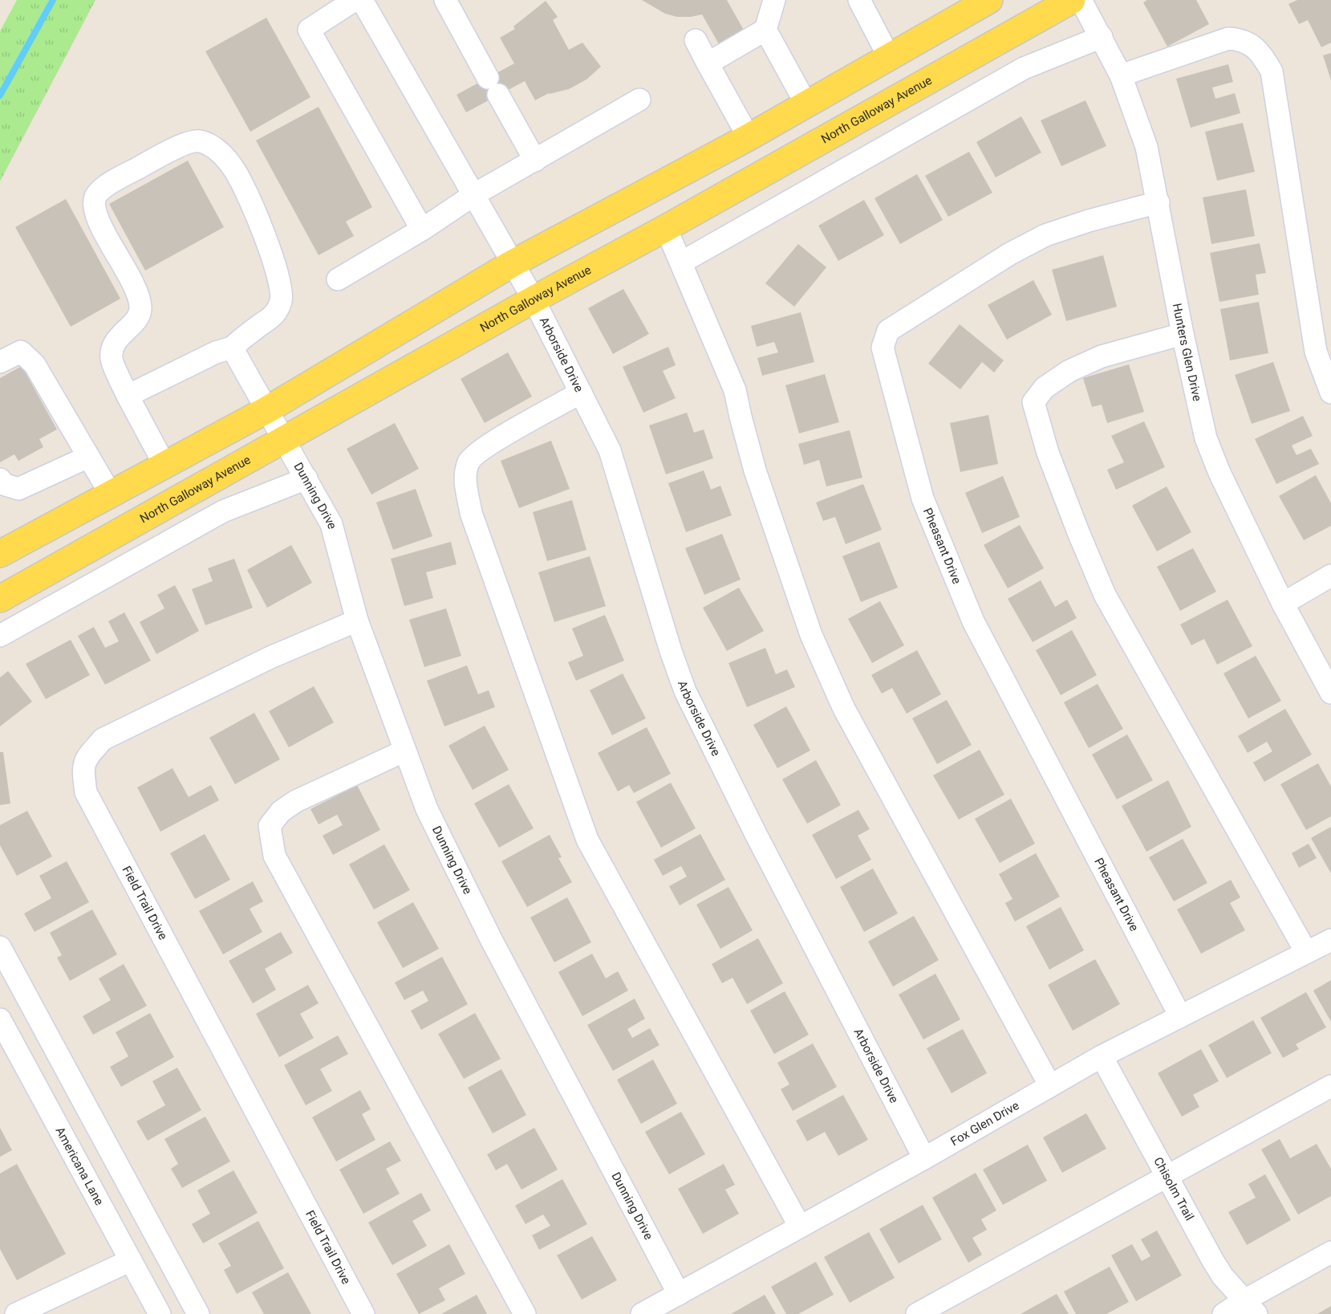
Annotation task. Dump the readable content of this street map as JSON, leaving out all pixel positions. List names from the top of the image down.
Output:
{
  "streets": {
    "main road": ["North Galloway Avenue"],
    "street": [
      "Hunters Glen Drive",
      "Arborside Drive",
      "Dunning Drive",
      "Pheasant Drive",
      "Field Trail Drive",
      "Fox Glen Drive",
      "Americana Lane",
      "Chisolm Trail"
    ]
  },
  "crossings": [
    ["North Galloway Avenue", "Arborside Drive"],
    ["North Galloway Avenue", "Dunning Drive"],
    ["Hunters Glen Drive", "Pheasant Drive"],
    ["Arborside Drive", "Fox Glen Drive"],
    ["Dunning Drive", "Field Trail Drive"],
    ["Dunning Drive", "Fox Glen Drive"],
    ["Pheasant Drive", "Fox Glen Drive"],
    ["Fox Glen Drive", "Chisolm Trail"]
  ]
}
